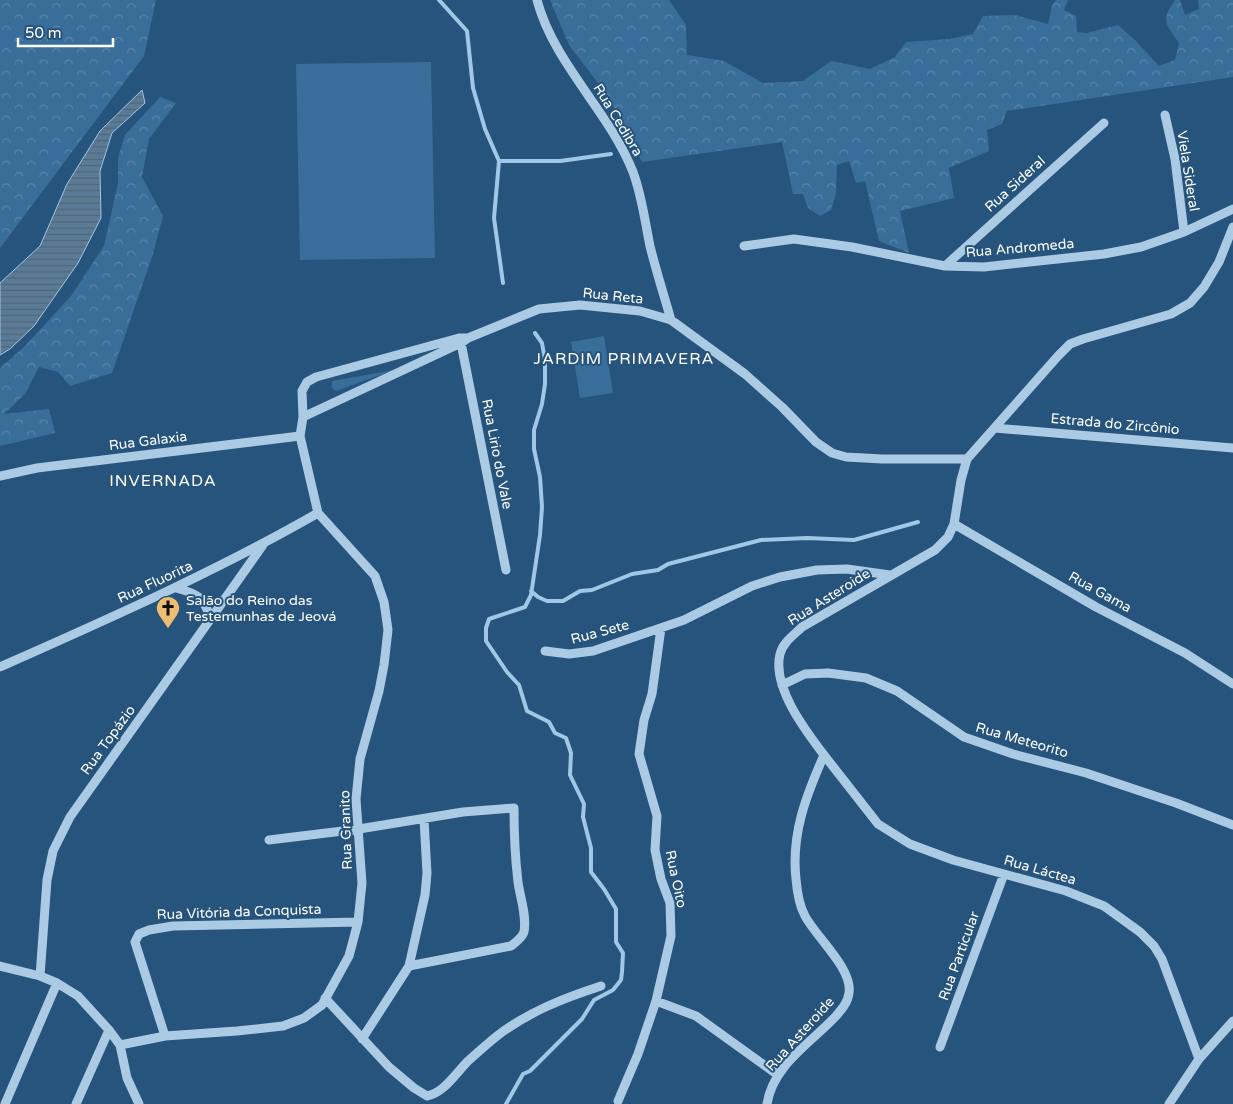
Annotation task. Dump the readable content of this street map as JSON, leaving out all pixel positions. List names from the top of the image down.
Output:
{
  "streets": {
    "street": [
      "Rua Cedibra",
      "Viela Sideral",
      "Rua Sideral",
      "Rua Andromeda",
      "Rua Reta",
      "Estrada do Zircônio",
      "Rua Galaxia",
      "Rua Lirio do Vale",
      "Rua Fluorita",
      "Rua Gama",
      "Rua Asteroide",
      "Rua Sete",
      "Rua Topázio",
      "Rua Meteorito",
      "Rua Granito",
      "Rua Láctea",
      "Rua Oito",
      "Rua Vitória da Conquista",
      "Rua Particular"
    ]
  },
  "crossings": [
    ["Rua Cedibra", "Rua Reta"],
    ["Viela Sideral", "Rua Andromeda"],
    ["Rua Sideral", "Rua Andromeda"],
    ["Rua Reta", "Rua Galaxia"],
    ["Rua Reta", "Rua Lirio do Vale"],
    ["Rua Reta", "Rua Granito"],
    ["Estrada do Zircônio", "Rua Asteroide"],
    ["Rua Galaxia", "Rua Granito"],
    ["Rua Fluorita", "Rua Topázio"],
    ["Rua Fluorita", "Rua Granito"],
    ["Rua Gama", "Rua Asteroide"],
    ["Rua Asteroide", "Rua Sete"],
    ["Rua Asteroide", "Rua Meteorito"],
    ["Rua Asteroide", "Rua Láctea"],
    ["Rua Sete", "Rua Oito"],
    ["Rua Granito", "Rua Vitória da Conquista"],
    ["Rua Láctea", "Rua Particular"]
  ],
  "districts": ["JARDIM PRIMAVERA", "INVERNADA"],
  "places": {
    "church": ["Salão do Reino das Testemunhas de Jeová"]
  },
  "scale_bar": "50 m"
}
